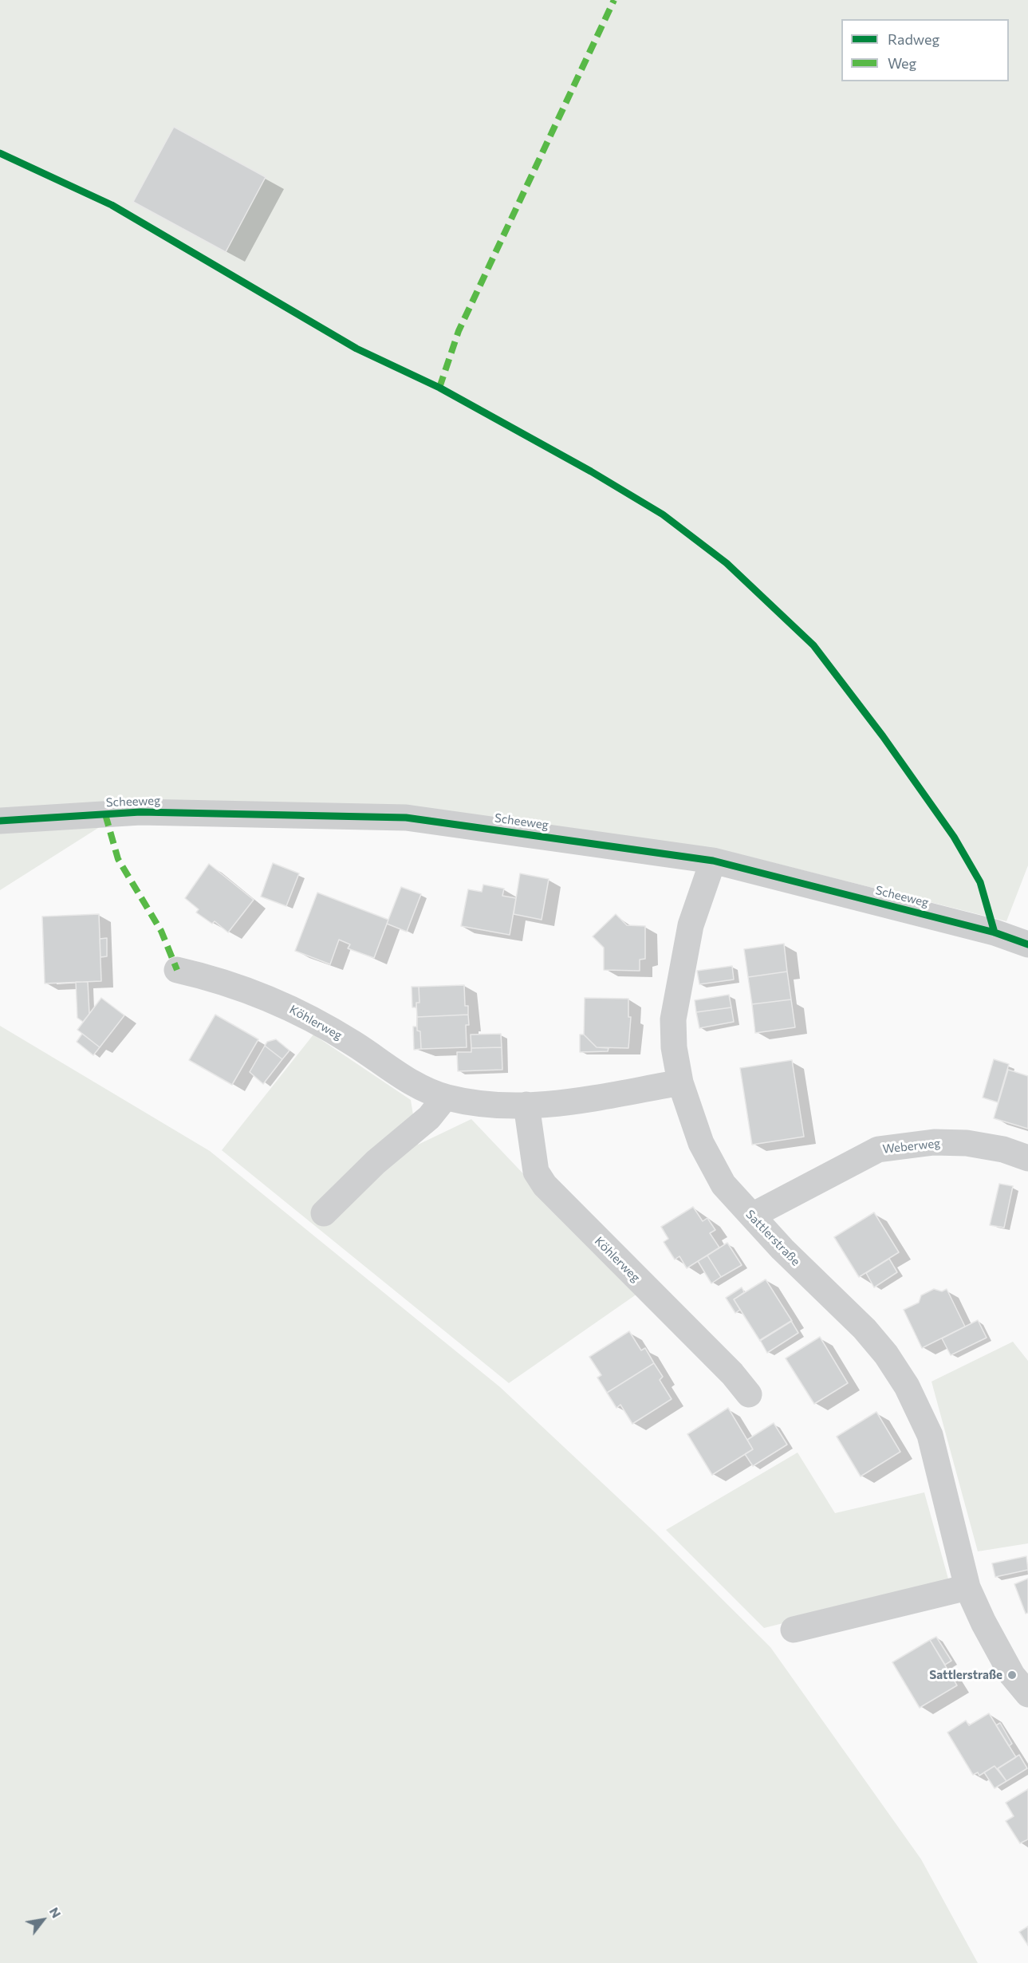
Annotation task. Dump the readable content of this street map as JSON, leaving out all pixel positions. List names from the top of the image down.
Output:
{
  "streets": {
    "street": [
      "Scheeweg",
      "Köhlerweg",
      "Weberweg",
      "Sattlerstraße"
    ]
  },
  "crossings": [
    ["Scheeweg", "Sattlerstraße"],
    ["Köhlerweg", "Sattlerstraße"],
    ["Weberweg", "Sattlerstraße"]
  ],
  "places": ["Sattlerstraße"],
  "legend": ["Radweg", "Weg"],
  "north": "top right"
}
